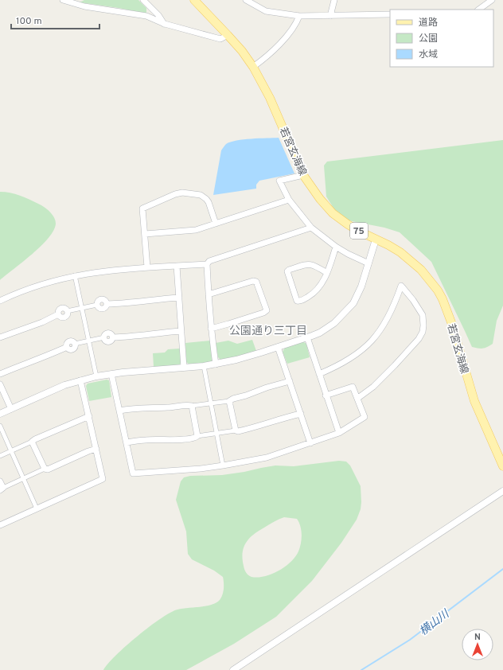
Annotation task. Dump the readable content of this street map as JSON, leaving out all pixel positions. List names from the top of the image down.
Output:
{
  "streets": {
    "main road": ["若宮玄海線", "75"]
  },
  "districts": ["公園通り三丁目"],
  "water": ["横山川"],
  "legend": ["道路", "公園", "水域"],
  "scale_bar": "100 m",
  "north": "top"
}
